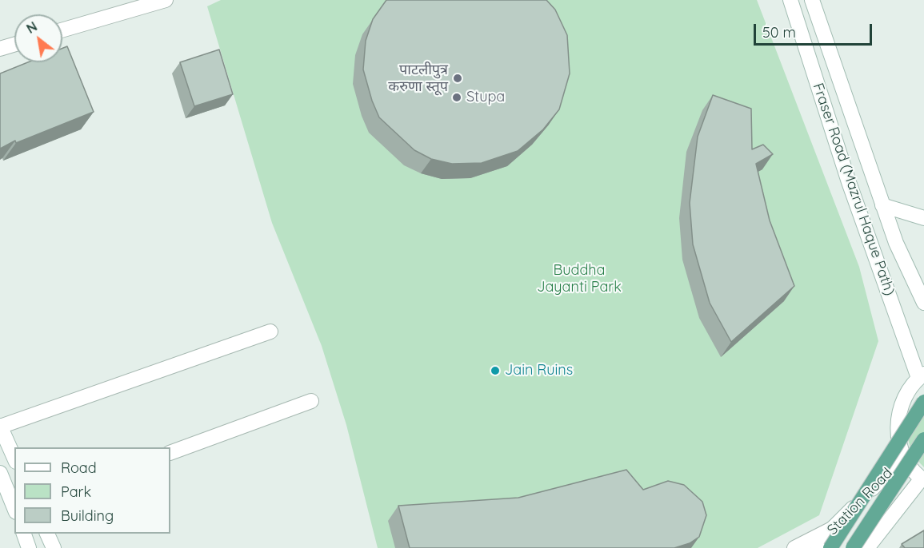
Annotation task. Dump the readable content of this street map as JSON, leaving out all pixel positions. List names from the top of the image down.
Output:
{
  "streets": {
    "main road": ["Fraser Road (Mazrul Haque Path)", "Station Road"]
  },
  "parks": ["Buddha Jayanti Park"],
  "places": ["पाटलीपुत्र करुणा स्तूप", "Stupa", "Jain Ruins"],
  "legend": ["Road", "Park", "Building"],
  "scale_bar": "50 m",
  "north": "top left"
}
